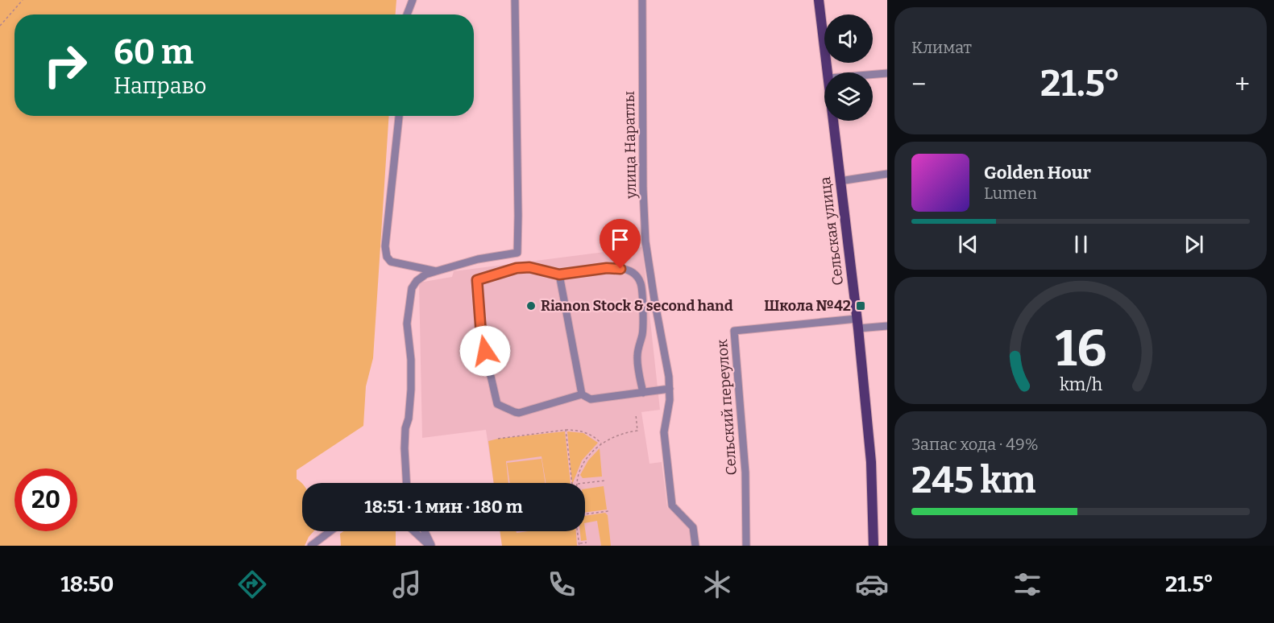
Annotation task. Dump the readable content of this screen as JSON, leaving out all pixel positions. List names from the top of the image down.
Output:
{
  "streets": {
    "main road": ["Сельская улица"],
    "street": ["улица Наратлы", "Сельский переулок"]
  },
  "crossings": [
    ["Сельская улица", "Сельский переулок"]
  ],
  "places": {
    "other": ["Rianon Stock & second hand"],
    "transit": ["Школа №42"]
  },
  "page": {
    "tile": [
      "Климат",
      ["Запас хода · 49%", "245 km"]
    ],
    "turn": ["60 m", "Направо"],
    "heat": ["−", "21.5°", "+"],
    "song": ["Golden Hour", "Lumen"],
    "limit": "20",
    "trip": "18:51 · 1 мин · 180 m",
    "tabs": ["18:50", "21.5°"],
    "gauge": ["16", "km/h"]
  }
}
